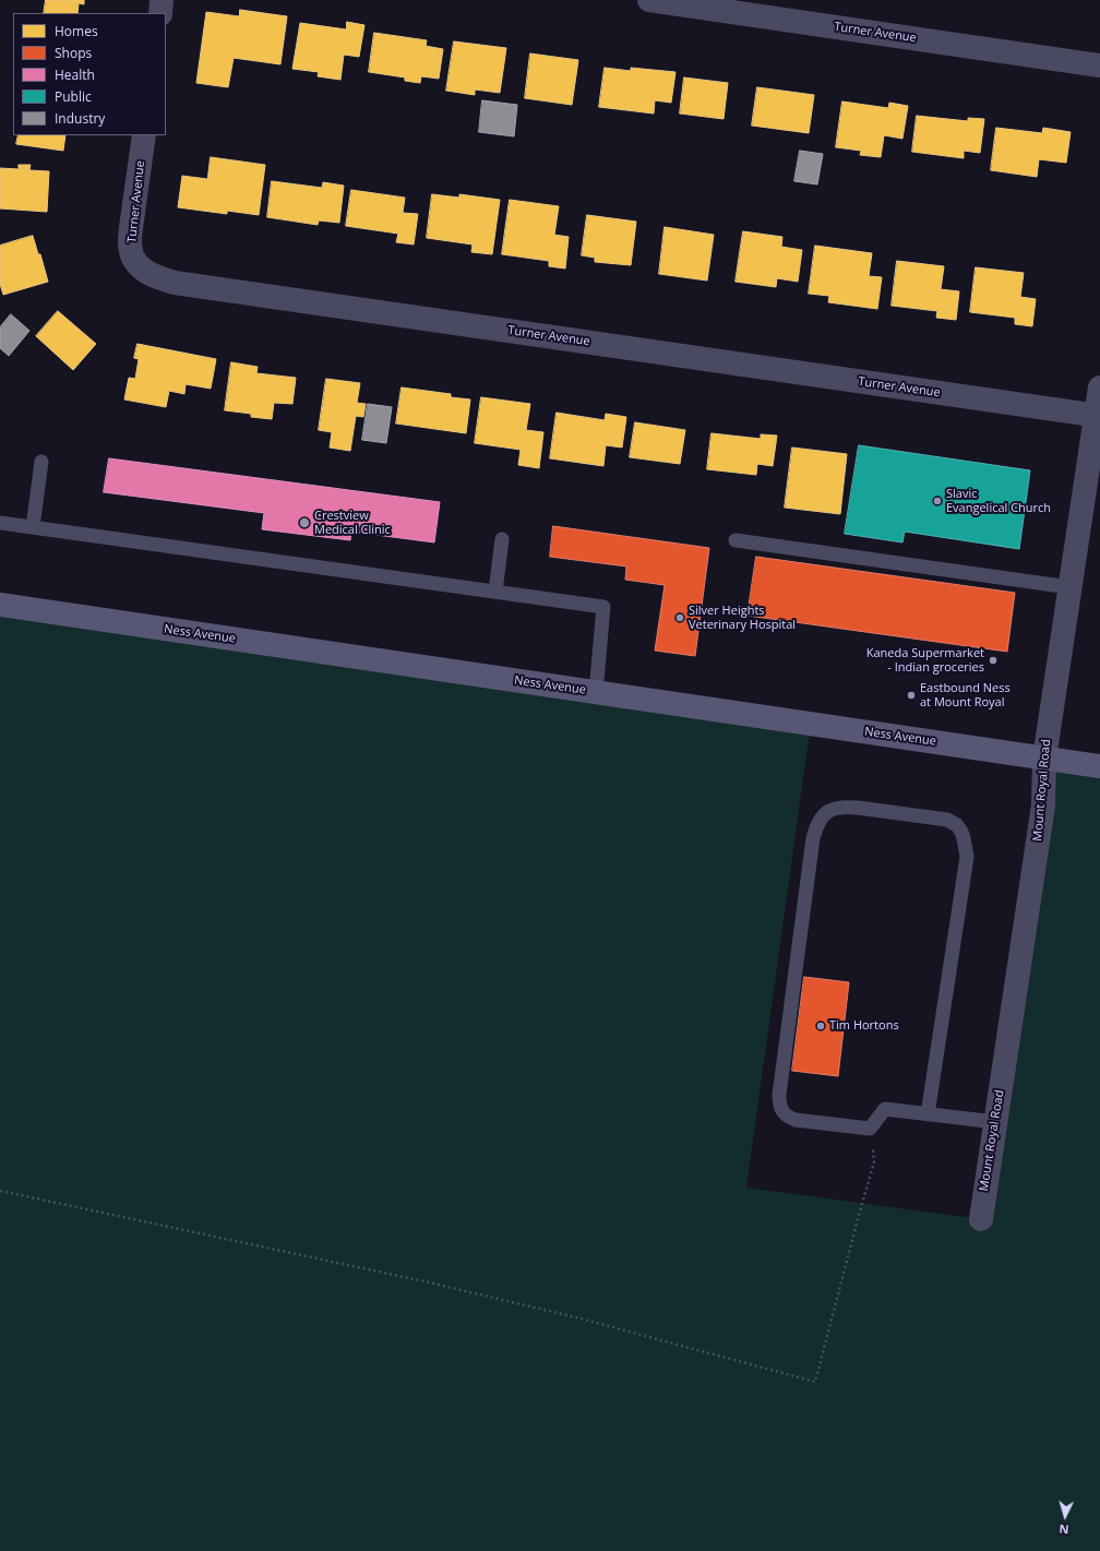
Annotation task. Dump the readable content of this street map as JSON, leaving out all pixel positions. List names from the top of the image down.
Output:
{
  "streets": {
    "main road": ["Ness Avenue"],
    "street": ["Turner Avenue", "Mount Royal Road"]
  },
  "crossings": [
    ["Turner Avenue", "Mount Royal Road"],
    ["Ness Avenue", "Mount Royal Road"]
  ],
  "places": [
    "Slavic Evangelical Church",
    "Crestview Medical Clinic",
    "Silver Heights Veterinary Hospital",
    "Kaneda Supermarket - Indian groceries",
    "Eastbound Ness at Mount Royal",
    "Tim Hortons"
  ],
  "legend": [
    "Homes",
    "Shops",
    "Health",
    "Public",
    "Industry"
  ],
  "north": "bottom"
}
